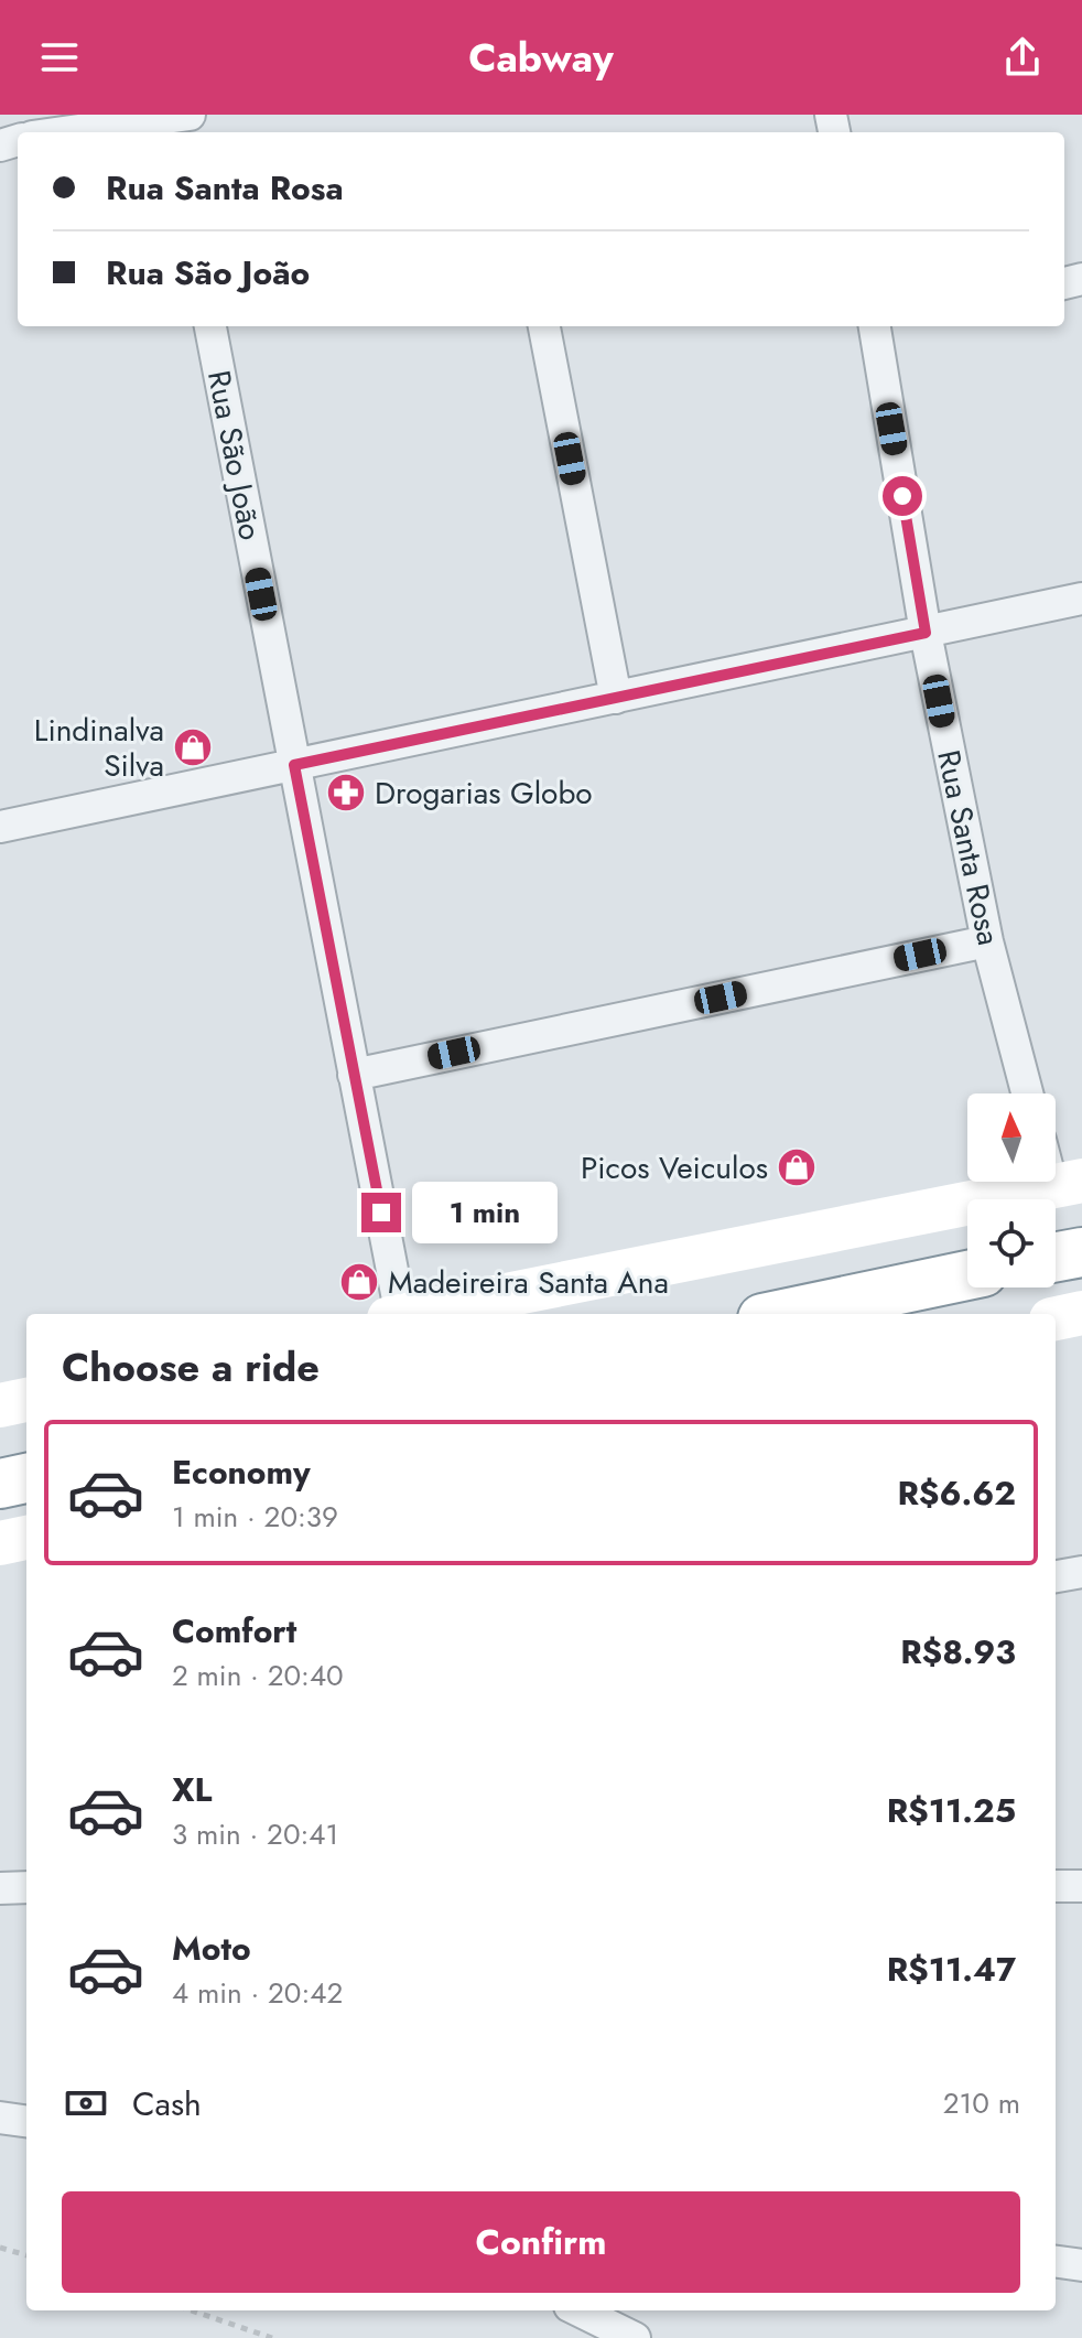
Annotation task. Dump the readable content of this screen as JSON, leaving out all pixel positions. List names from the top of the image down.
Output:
{
  "streets": {
    "street": ["Rua São João", "Rua Santa Rosa"]
  },
  "places": {
    "shop": ["Lindinalva Silva", "Picos Veiculos", "Madeireira Santa Ana"],
    "pharmacy": ["Drogarias Globo"]
  },
  "north": "top",
  "page": {
    "header": "Cabway",
    "banner": ["Rua Santa Rosa", "Rua São João"],
    "bubble": "1 min",
    "heading": "Choose a ride",
    "list": [
      {
        "name": "Economy",
        "note": "1 min · 20:39",
        "value": "R$6.62"
      },
      {
        "name": "Comfort",
        "note": "2 min · 20:40",
        "value": "R$8.93"
      },
      {
        "name": "XL",
        "note": "3 min · 20:41",
        "value": "R$11.25"
      },
      {
        "name": "Moto",
        "note": "4 min · 20:42",
        "value": "R$11.47"
      }
    ],
    "pay": ["Cash", "210 m"],
    "buttons": "Confirm"
  }
}
